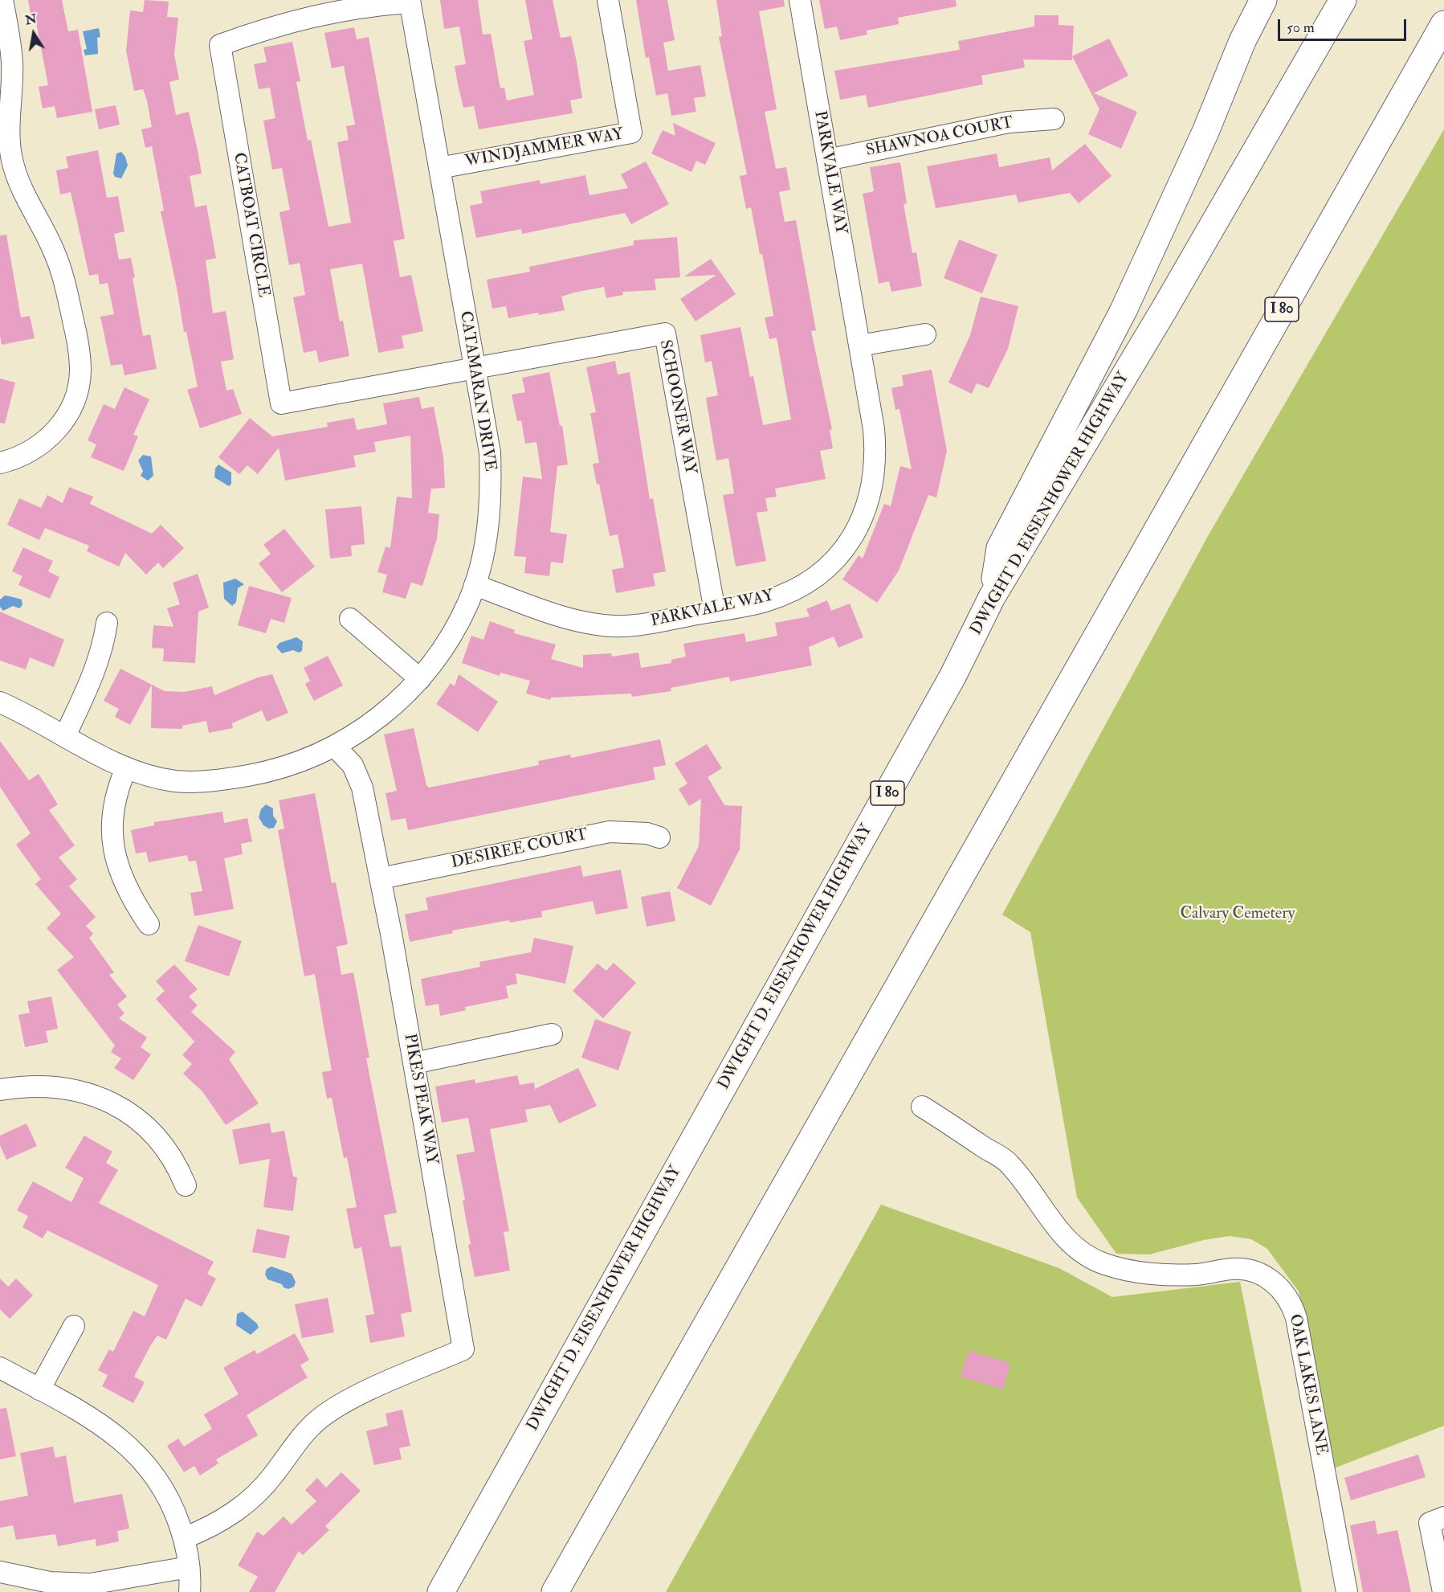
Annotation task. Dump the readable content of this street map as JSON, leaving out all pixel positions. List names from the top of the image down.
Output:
{
  "streets": {
    "highway": ["I 80", "DWIGHT D. EISENHOWER HIGHWAY"],
    "street": [
      "SHAWNOA COURT",
      "WINDJAMMER WAY",
      "PARKVALE WAY",
      "CATBOAT CIRCLE",
      "CATAMARAN DRIVE",
      "SCHOONER WAY",
      "DESIREE COURT",
      "PIKES PEAK WAY",
      "OAK LAKES LANE"
    ]
  },
  "crossings": [
    ["SHAWNOA COURT", "PARKVALE WAY"],
    ["WINDJAMMER WAY", "CATAMARAN DRIVE"],
    ["PARKVALE WAY", "CATAMARAN DRIVE"],
    ["PARKVALE WAY", "SCHOONER WAY"],
    ["CATBOAT CIRCLE", "CATAMARAN DRIVE"],
    ["CATBOAT CIRCLE", "SCHOONER WAY"],
    ["CATAMARAN DRIVE", "SCHOONER WAY"],
    ["CATAMARAN DRIVE", "PIKES PEAK WAY"],
    ["DESIREE COURT", "PIKES PEAK WAY"]
  ],
  "parks": ["Calvary Cemetery"],
  "scale_bar": "50 m",
  "north": "top"
}
